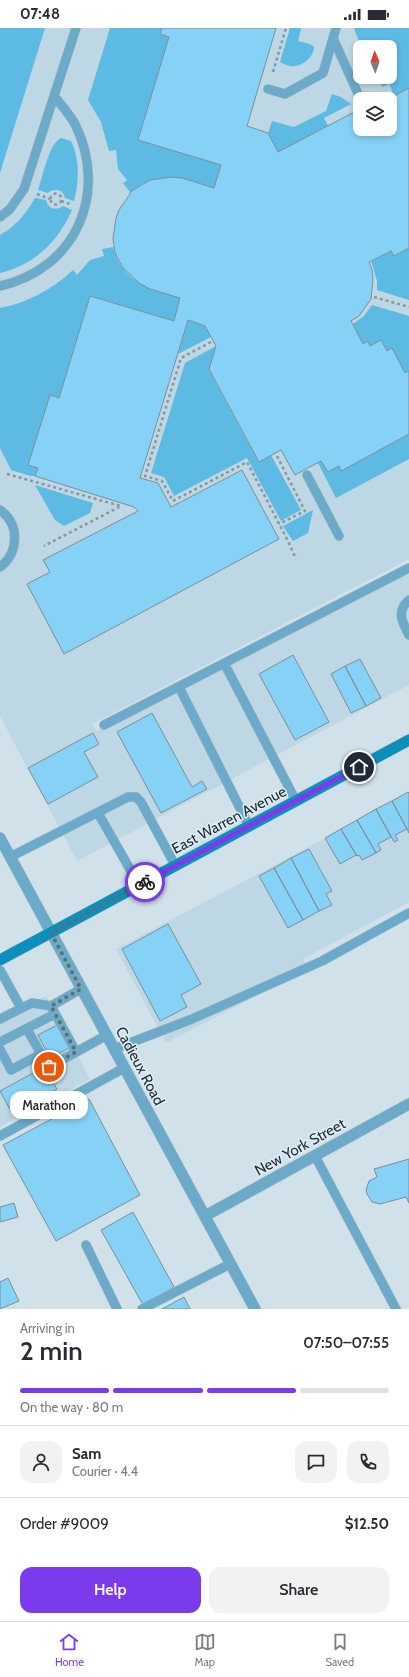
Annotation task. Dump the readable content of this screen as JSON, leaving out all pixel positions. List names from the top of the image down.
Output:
{
  "streets": {
    "main road": ["East Warren Avenue"],
    "street": ["Cadieux Road", "New York Street"]
  },
  "crossings": [
    ["East Warren Avenue", "Cadieux Road"],
    ["Cadieux Road", "New York Street"]
  ],
  "places": ["Marathon"],
  "north": "top",
  "page": {
    "status": "07:48",
    "bubble": "Marathon",
    "heading": ["2 min", "Arriving in", "07:50–07:55"],
    "panel": [
      "Sam",
      "Courier · 4.4",
      "Order #9009",
      "$12.50"
    ],
    "bar": "On the way · 80 m",
    "buttons": ["Help", "Share"],
    "tabs": ["Home", "Map", "Saved"]
  }
}
